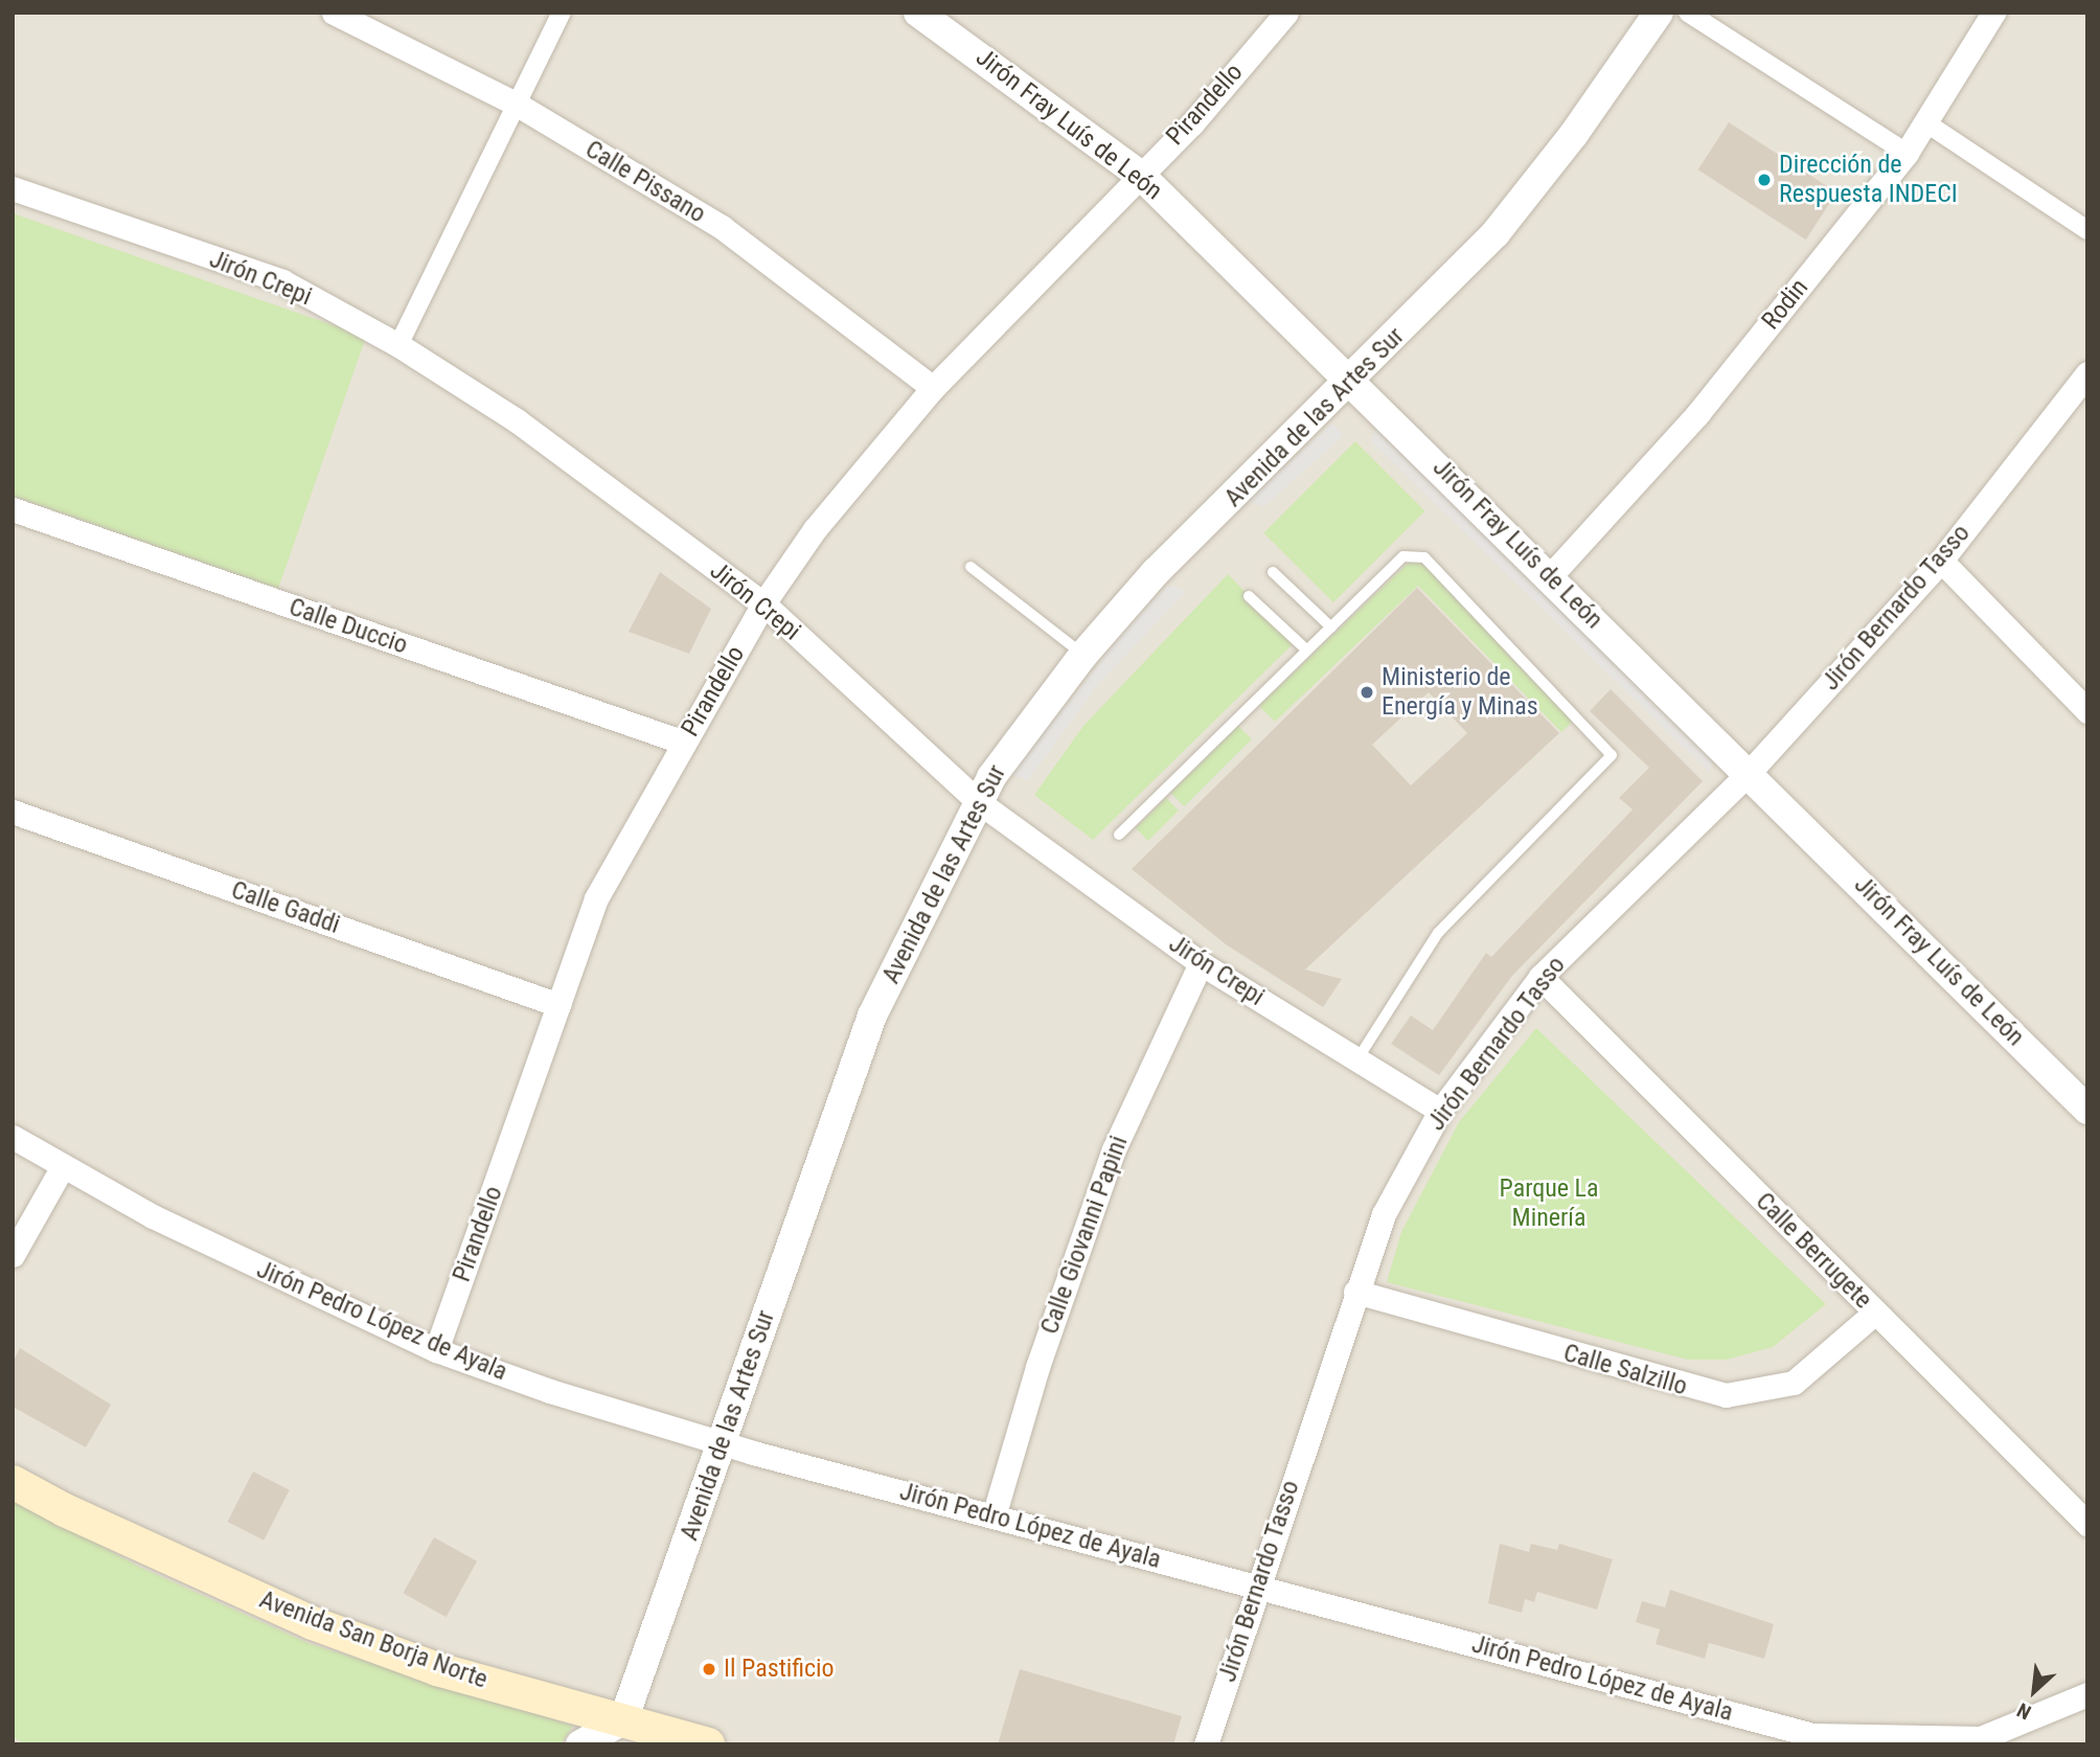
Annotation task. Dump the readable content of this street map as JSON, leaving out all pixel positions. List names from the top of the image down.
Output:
{
  "streets": {
    "main road": ["Avenida San Borja Norte"],
    "street": [
      "Pirandello",
      "Jirón Fray Luís de León",
      "Calle Pissano",
      "Jirón Crepi",
      "Rodin",
      "Avenida de las Artes Sur",
      "Jirón Bernardo Tasso",
      "Calle Duccio",
      "Calle Gaddi",
      "Calle Giovanni Papini",
      "Calle Berrugete",
      "Jirón Pedro López de Ayala",
      "Calle Salzillo"
    ]
  },
  "crossings": [
    ["Pirandello", "Jirón Fray Luís de León"],
    ["Pirandello", "Calle Pissano"],
    ["Pirandello", "Jirón Crepi"],
    ["Pirandello", "Calle Duccio"],
    ["Pirandello", "Calle Gaddi"],
    ["Pirandello", "Jirón Pedro López de Ayala"],
    ["Jirón Fray Luís de León", "Rodin"],
    ["Jirón Fray Luís de León", "Avenida de las Artes Sur"],
    ["Jirón Fray Luís de León", "Jirón Bernardo Tasso"],
    ["Jirón Crepi", "Avenida de las Artes Sur"],
    ["Jirón Crepi", "Jirón Bernardo Tasso"],
    ["Jirón Crepi", "Calle Giovanni Papini"],
    ["Avenida de las Artes Sur", "Jirón Pedro López de Ayala"],
    ["Avenida de las Artes Sur", "Avenida San Borja Norte"],
    ["Jirón Bernardo Tasso", "Calle Berrugete"],
    ["Jirón Bernardo Tasso", "Jirón Pedro López de Ayala"],
    ["Jirón Bernardo Tasso", "Calle Salzillo"],
    ["Calle Giovanni Papini", "Jirón Pedro López de Ayala"],
    ["Calle Berrugete", "Calle Salzillo"]
  ],
  "parks": ["Parque La Minería"],
  "places": ["Dirección de Respuesta INDECI", "Ministerio de Energía y Minas", "Il Pastificio"],
  "north": "bottom left"
}
